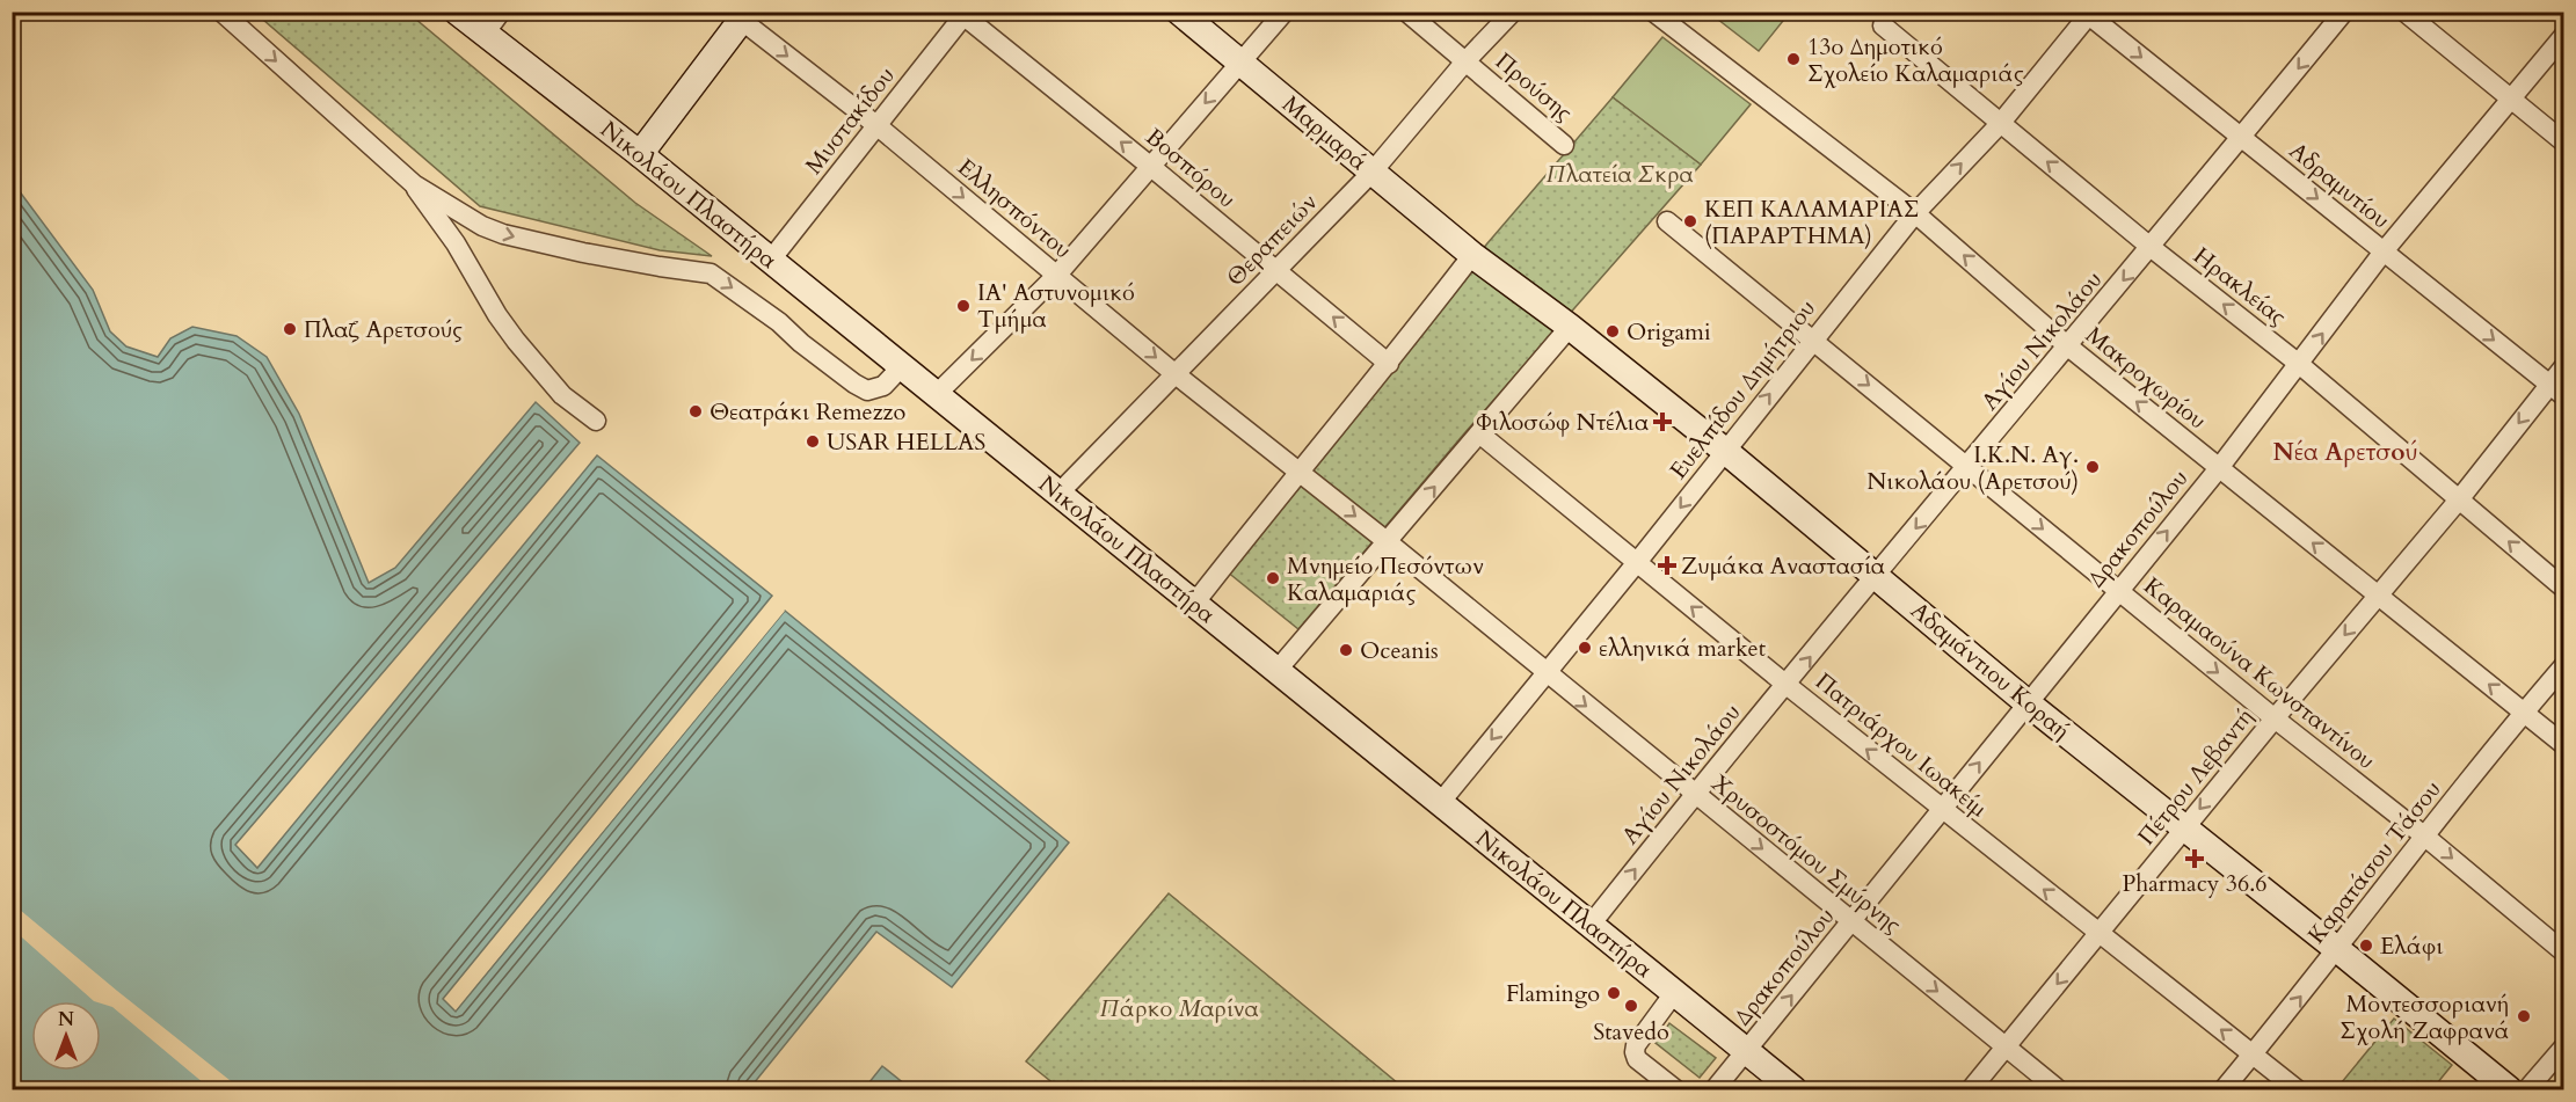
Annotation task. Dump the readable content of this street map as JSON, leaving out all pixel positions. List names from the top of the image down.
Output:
{
  "streets": {
    "main road": ["Μαρμαρά", "Νικολάου Πλαστήρα", "Αδαμάντιου Κοραή"],
    "street": [
      "Προύσης",
      "Μυστακίδου",
      "Βοσπόρου",
      "Αδραμυτίου",
      "Ελλησπόντου",
      "Θεραπειών",
      "Ηρακλείας",
      "Αγίου Νικολάου",
      "Μακροχωρίου",
      "Ευελπίδου Δημήτριου",
      "Δρακοπούλου",
      "Καραμαούνα Κωνσταντίνου",
      "Πατριάρχου Ιωακείμ",
      "Πέτρου Λεβαντή",
      "Χρυσοστόμου Σμύρνης",
      "Καρατάσου Τάσου"
    ]
  },
  "crossings": [
    ["Προύσης", "Θεραπειών"],
    ["Μυστακίδου", "Βοσπόρου"],
    ["Μυστακίδου", "Νικολάου Πλαστήρα"],
    ["Μυστακίδου", "Ελλησπόντου"],
    ["Μαρμαρά", "Θεραπειών"],
    ["Μαρμαρά", "Αδαμάντιου Κοραή"],
    ["Βοσπόρου", "Θεραπειών"],
    ["Αδραμυτίου", "Αγίου Νικολάου"],
    ["Αδραμυτίου", "Ευελπίδου Δημήτριου"],
    ["Αδραμυτίου", "Δρακοπούλου"],
    ["Αδραμυτίου", "Πέτρου Λεβαντή"],
    ["Νικολάου Πλαστήρα", "Θεραπειών"],
    ["Νικολάου Πλαστήρα", "Αγίου Νικολάου"],
    ["Νικολάου Πλαστήρα", "Ευελπίδου Δημήτριου"],
    ["Νικολάου Πλαστήρα", "Δρακοπούλου"],
    ["Ελλησπόντου", "Θεραπειών"],
    ["Ελλησπόντου", "Χρυσοστόμου Σμύρνης"],
    ["Ηρακλείας", "Αγίου Νικολάου"],
    ["Ηρακλείας", "Ευελπίδου Δημήτριου"],
    ["Ηρακλείας", "Δρακοπούλου"],
    ["Ηρακλείας", "Πέτρου Λεβαντή"],
    ["Αγίου Νικολάου", "Μακροχωρίου"],
    ["Αγίου Νικολάου", "Αδαμάντιου Κοραή"],
    ["Αγίου Νικολάου", "Καραμαούνα Κωνσταντίνου"],
    ["Αγίου Νικολάου", "Πατριάρχου Ιωακείμ"],
    ["Αγίου Νικολάου", "Χρυσοστόμου Σμύρνης"],
    ["Μακροχωρίου", "Ευελπίδου Δημήτριου"],
    ["Μακροχωρίου", "Δρακοπούλου"],
    ["Μακροχωρίου", "Πέτρου Λεβαντή"],
    ["Μακροχωρίου", "Καρατάσου Τάσου"],
    ["Ευελπίδου Δημήτριου", "Αδαμάντιου Κοραή"],
    ["Ευελπίδου Δημήτριου", "Καραμαούνα Κωνσταντίνου"],
    ["Ευελπίδου Δημήτριου", "Πατριάρχου Ιωακείμ"],
    ["Ευελπίδου Δημήτριου", "Χρυσοστόμου Σμύρνης"],
    ["Δρακοπούλου", "Αδαμάντιου Κοραή"],
    ["Δρακοπούλου", "Καραμαούνα Κωνσταντίνου"],
    ["Δρακοπούλου", "Πατριάρχου Ιωακείμ"],
    ["Δρακοπούλου", "Χρυσοστόμου Σμύρνης"],
    ["Αδαμάντιου Κοραή", "Πέτρου Λεβαντή"],
    ["Αδαμάντιου Κοραή", "Καρατάσου Τάσου"],
    ["Καραμαούνα Κωνσταντίνου", "Πέτρου Λεβαντή"],
    ["Καραμαούνα Κωνσταντίνου", "Καρατάσου Τάσου"],
    ["Πατριάρχου Ιωακείμ", "Πέτρου Λεβαντή"],
    ["Πατριάρχου Ιωακείμ", "Καρατάσου Τάσου"],
    ["Πέτρου Λεβαντή", "Χρυσοστόμου Σμύρνης"]
  ],
  "one_way": [
    "Βοσπόρου",
    "Αδραμυτίου",
    "Ελλησπόντου",
    "Ηρακλείας",
    "Μακροχωρίου",
    "Δρακοπούλου",
    "Καραμαούνα Κωνσταντίνου",
    "Πατριάρχου Ιωακείμ",
    "Πέτρου Λεβαντή",
    "Χρυσοστόμου Σμύρνης"
  ],
  "districts": ["Νέα Αρετσού"],
  "parks": ["Πλατεία Σκρα", "Πάρκο Μαρίνα"],
  "places": {
    "other": [
      "13ο Δημοτικό Σχολείο Καλαμαριάς",
      "ΚΕΠ ΚΑΛΑΜΑΡΙΑΣ (ΠΑΡΑΡΤΗΜΑ)",
      "ΙΑ' Αστυνομικό Τμήμα",
      "Πλαζ Αρετσούς",
      "Origami",
      "Θεατράκι Remezzo",
      "USAR HELLAS",
      "Ι.Κ.Ν. Αγ. Νικολάου (Αρετσού)",
      "Μνημείο Πεσόντων Καλαμαριάς",
      "ελληνικά market",
      "Oceanis",
      "Ελάφι",
      "Flamingo",
      "Stavedo",
      "Μοντεσσοριανή Σχολή Ζαφρανά"
    ],
    "health": ["Φιλοσώφ Ντέλια", "Ζυμάκα Αναστασία", "Pharmacy 36.6"]
  },
  "north": "top"
}
